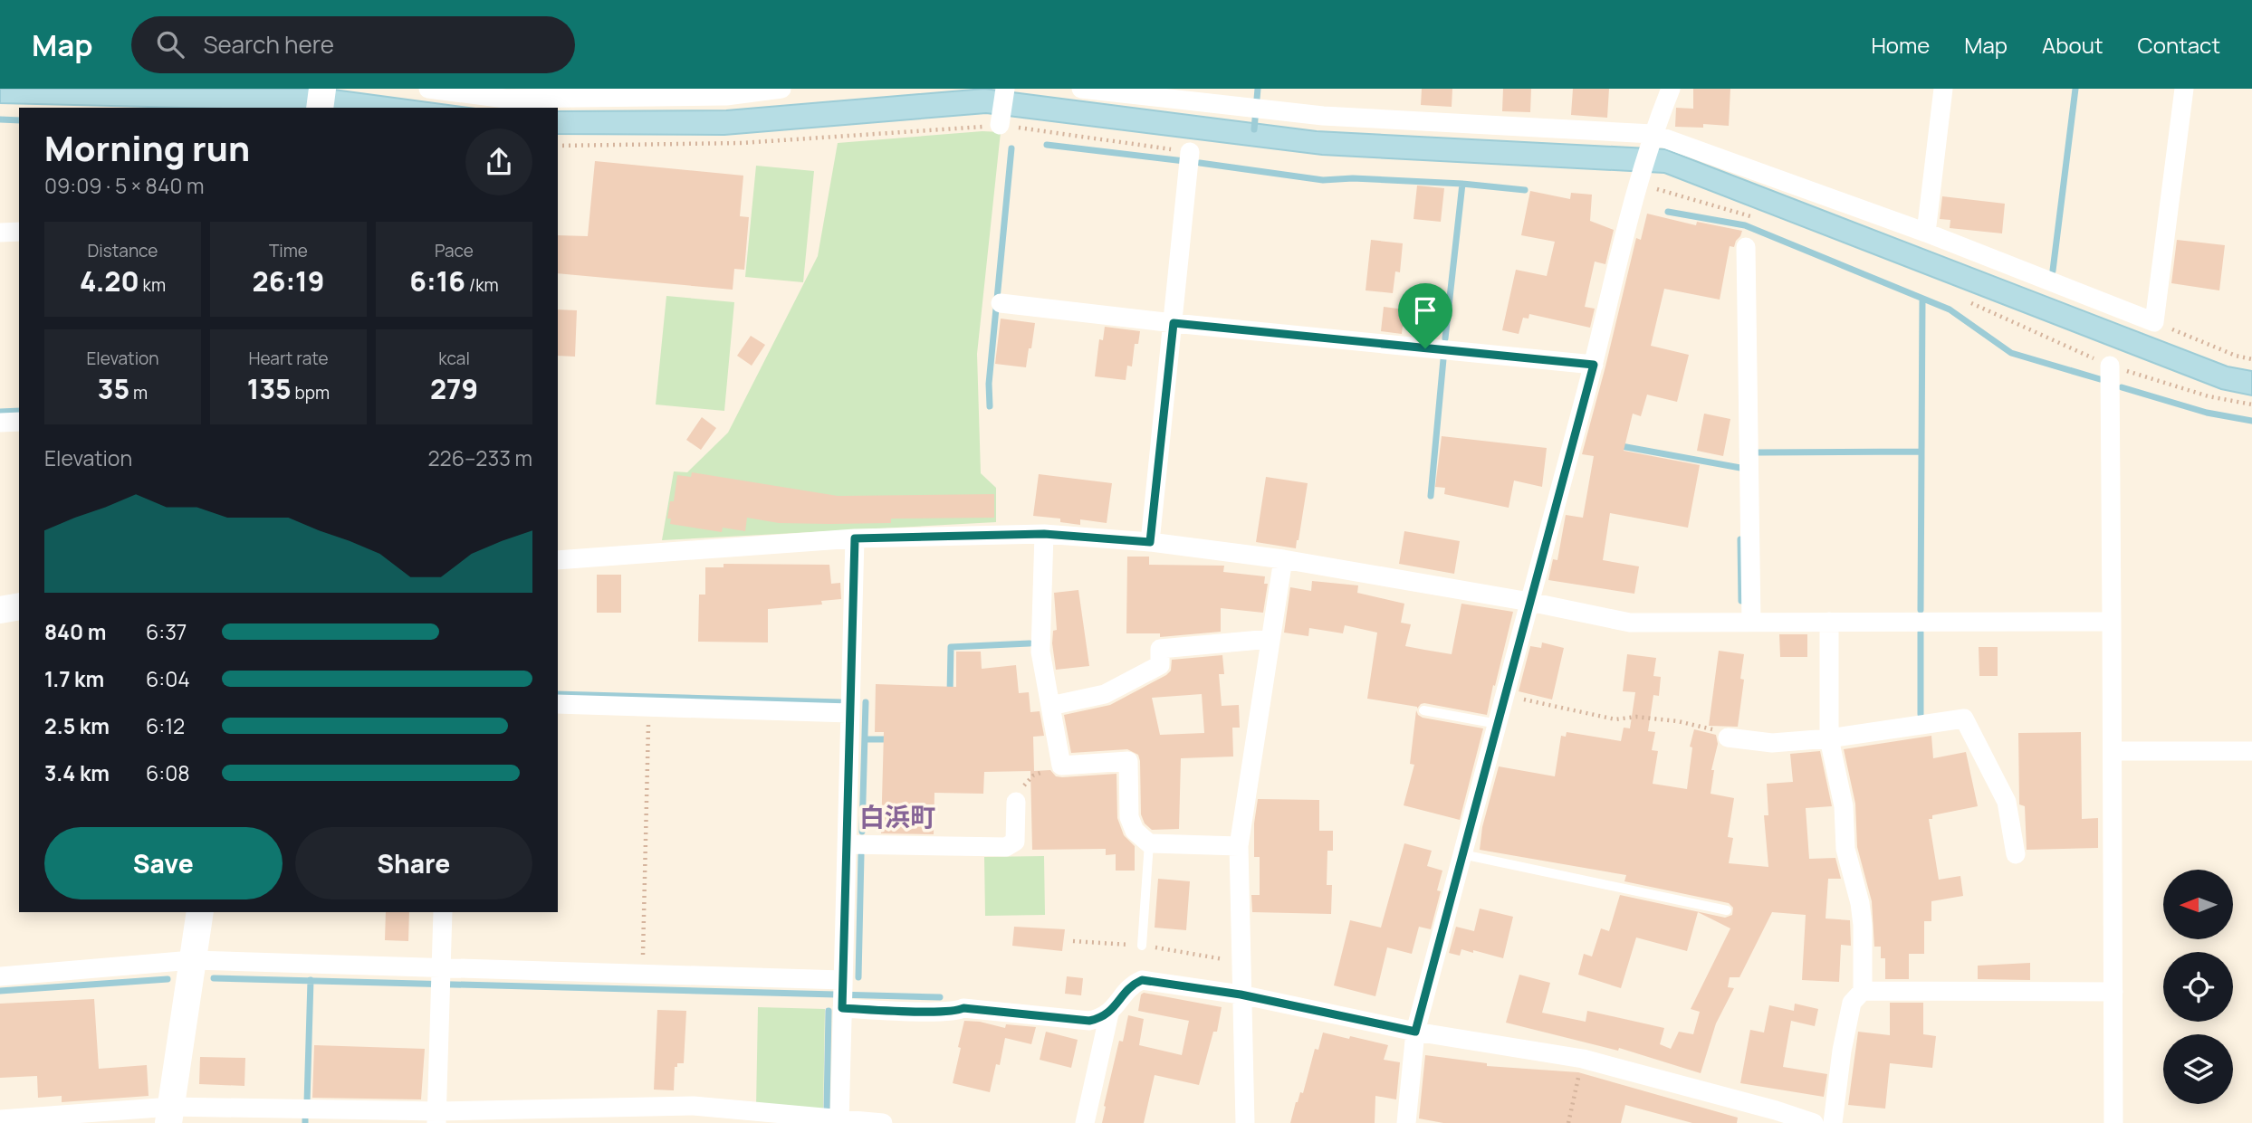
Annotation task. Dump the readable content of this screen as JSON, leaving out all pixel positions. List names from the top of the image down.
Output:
{
  "districts": ["白浜町"],
  "north": "left",
  "page": {
    "header": "Map",
    "search": "Search here",
    "nav": [
      "Home",
      "Map",
      "About",
      "Contact"
    ],
    "heading": ["Morning run", "09:09 · 5 × 840 m"],
    "stats": [
      ["Distance", "4.20 km"],
      ["Time", "26:19"],
      ["Pace", "6:16 /km"],
      ["Elevation", "35 m"],
      ["Heart rate", "135 bpm"],
      ["kcal", "279"]
    ],
    "chart": ["Elevation", "226–233 m"],
    "list": [
      {
        "name": "840 m",
        "note": "6:37"
      },
      {
        "name": "1.7 km",
        "note": "6:04"
      },
      {
        "name": "2.5 km",
        "note": "6:12"
      },
      {
        "name": "3.4 km",
        "note": "6:08"
      }
    ],
    "buttons": ["Save", "Share"]
  }
}
